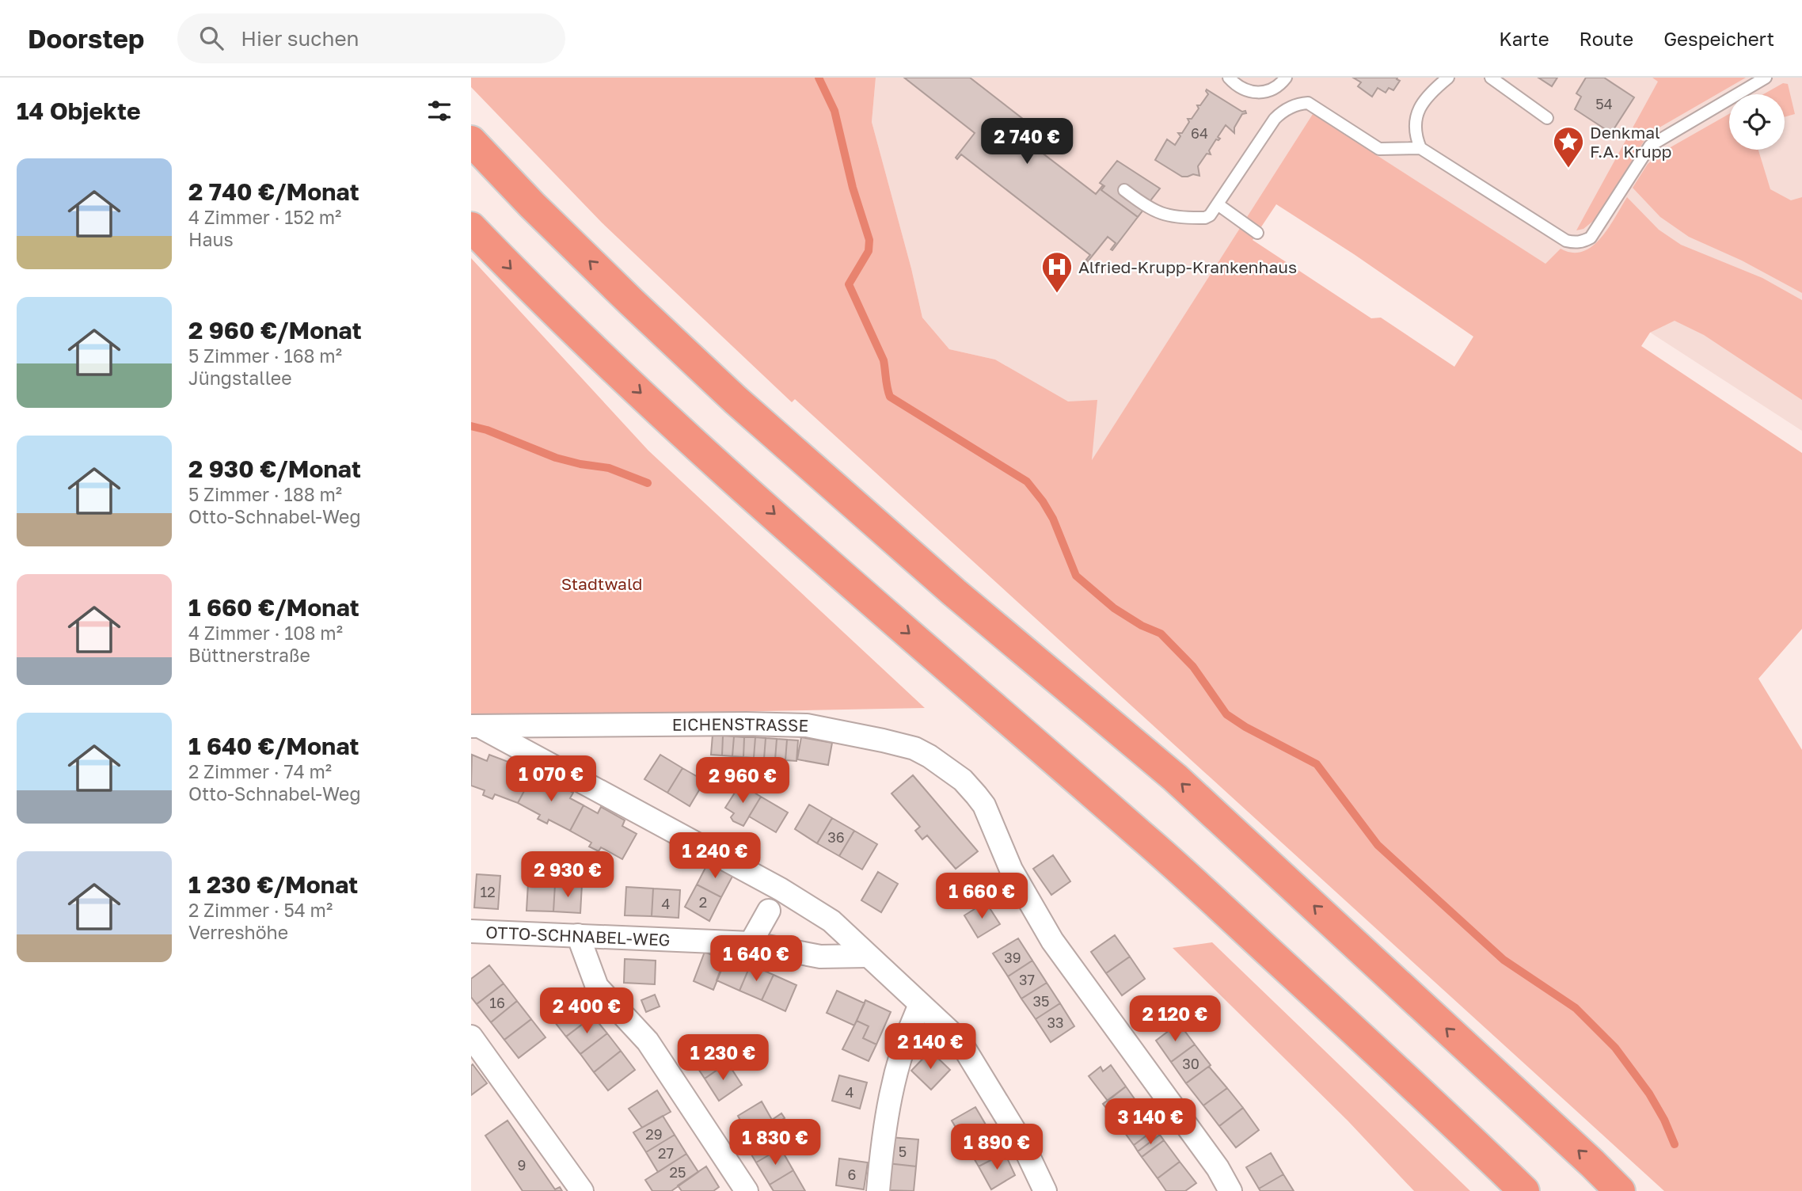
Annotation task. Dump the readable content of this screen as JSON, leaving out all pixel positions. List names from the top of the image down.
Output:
{
  "streets": {
    "street": ["EICHENSTRASSE", "OTTO-SCHNABEL-WEG"]
  },
  "parks": ["Stadtwald"],
  "places": {
    "place": ["Denkmal F.A. Krupp"],
    "hospital": ["Alfried-Krupp-Krankenhaus"]
  },
  "house_numbers": [
    "54",
    "64",
    "36",
    "12",
    "2",
    "4",
    "39",
    "37",
    "35",
    "16",
    "33",
    "30",
    "4",
    "29",
    "5",
    "27",
    "9",
    "25",
    "6"
  ],
  "page": {
    "header": "Doorstep",
    "search": "Hier suchen",
    "nav": ["Karte", "Route", "Gespeichert"],
    "heading": "14 Objekte",
    "price": [
      "2 740 €",
      "1 070 €",
      "2 960 €",
      "1 240 €",
      "2 930 €",
      "1 660 €",
      "1 640 €",
      "2 400 €",
      "2 120 €",
      "2 140 €",
      "1 230 €",
      "3 140 €",
      "1 830 €",
      "1 890 €"
    ],
    "list": [
      {
        "name": "2 740 €/Monat",
        "note": "4 Zimmer · 152 m² · Haus"
      },
      {
        "name": "2 960 €/Monat",
        "note": "5 Zimmer · 168 m² · Jüngstallee"
      },
      {
        "name": "2 930 €/Monat",
        "note": "5 Zimmer · 188 m² · Otto-Schnabel-Weg"
      },
      {
        "name": "1 660 €/Monat",
        "note": "4 Zimmer · 108 m² · Büttnerstraße"
      },
      {
        "name": "1 640 €/Monat",
        "note": "2 Zimmer · 74 m² · Otto-Schnabel-Weg"
      },
      {
        "name": "1 230 €/Monat",
        "note": "2 Zimmer · 54 m² · Verreshöhe"
      }
    ]
  }
}
